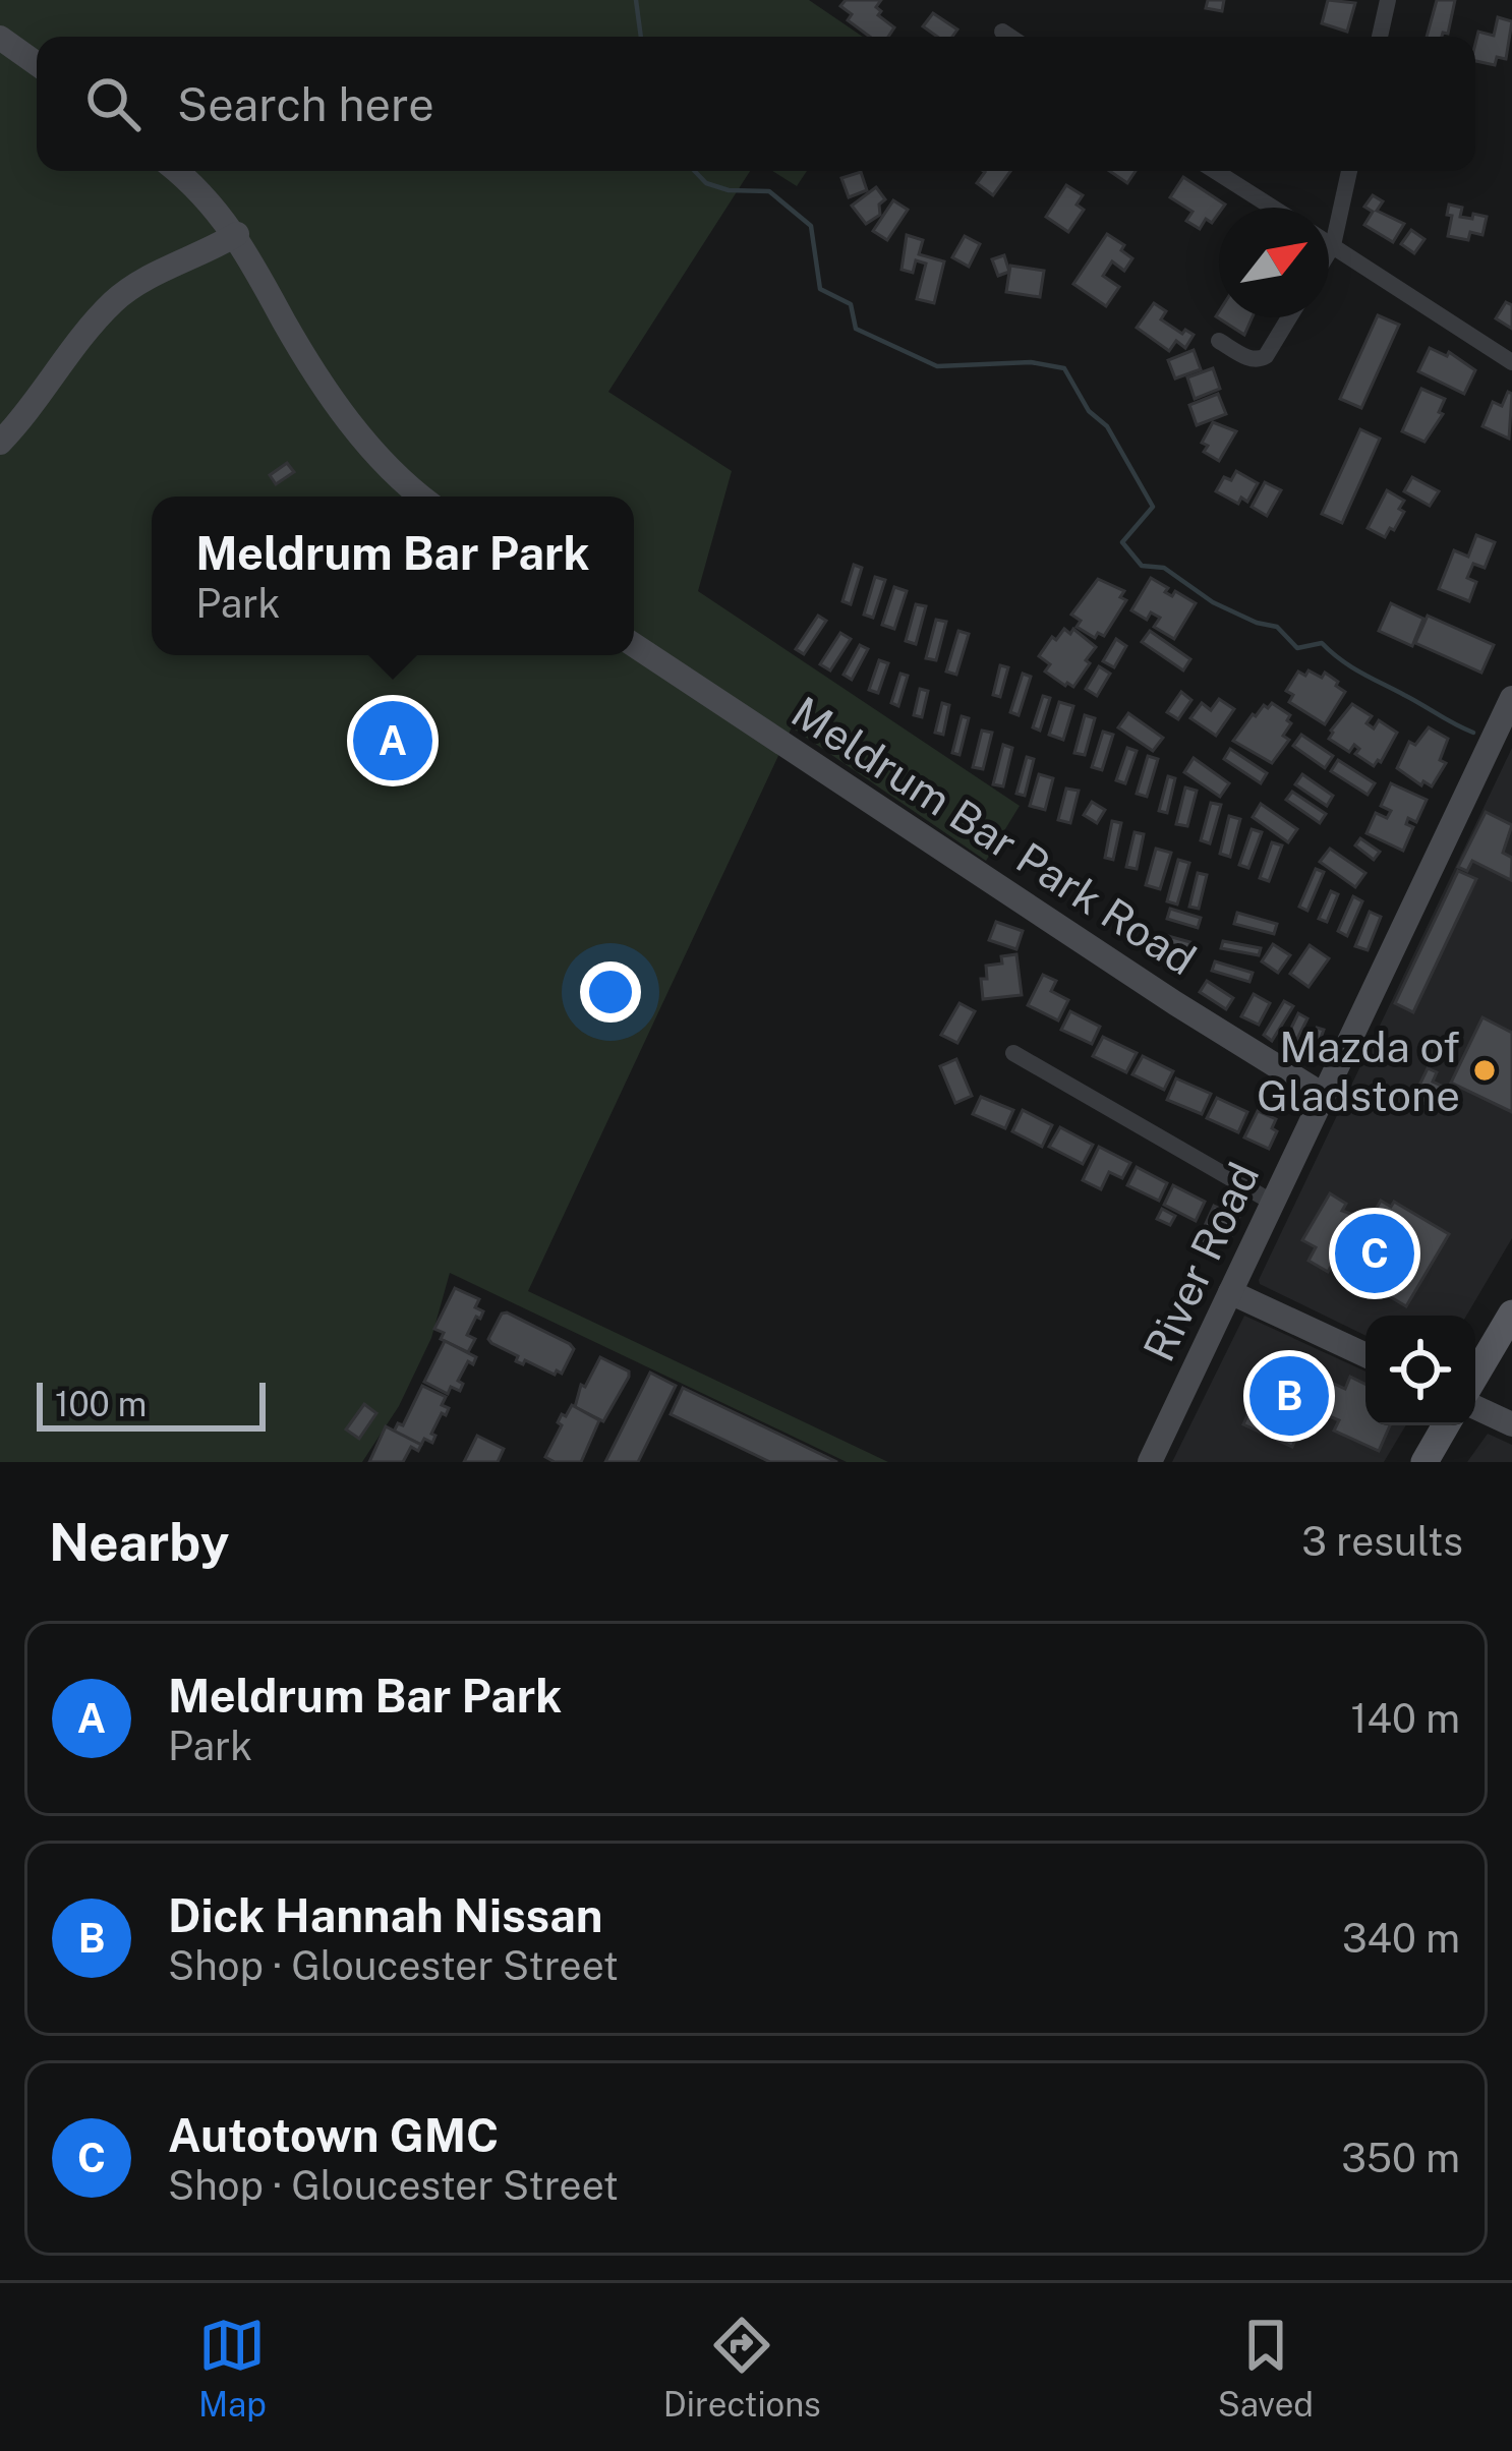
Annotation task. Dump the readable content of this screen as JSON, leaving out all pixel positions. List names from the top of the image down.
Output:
{
  "streets": {
    "street": ["Meldrum Bar Park Road", "River Road"]
  },
  "crossings": [
    ["Meldrum Bar Park Road", "River Road"]
  ],
  "places": ["Mazda of Gladstone"],
  "scale_bar": "100 m",
  "north": "top right",
  "page": {
    "search": "Search here",
    "popup": ["Meldrum Bar Park", "Park"],
    "pins": ["A", "C", "B"],
    "scale": "100 m",
    "heading": ["Nearby", "3 results"],
    "list": [
      {
        "mark": "A",
        "name": "Meldrum Bar Park",
        "note": "Park",
        "value": "140 m"
      },
      {
        "mark": "B",
        "name": "Dick Hannah Nissan",
        "note": "Shop · Gloucester Street",
        "value": "340 m"
      },
      {
        "mark": "C",
        "name": "Autotown GMC",
        "note": "Shop · Gloucester Street",
        "value": "350 m"
      }
    ],
    "nav": ["Map", "Directions", "Saved"]
  }
}
